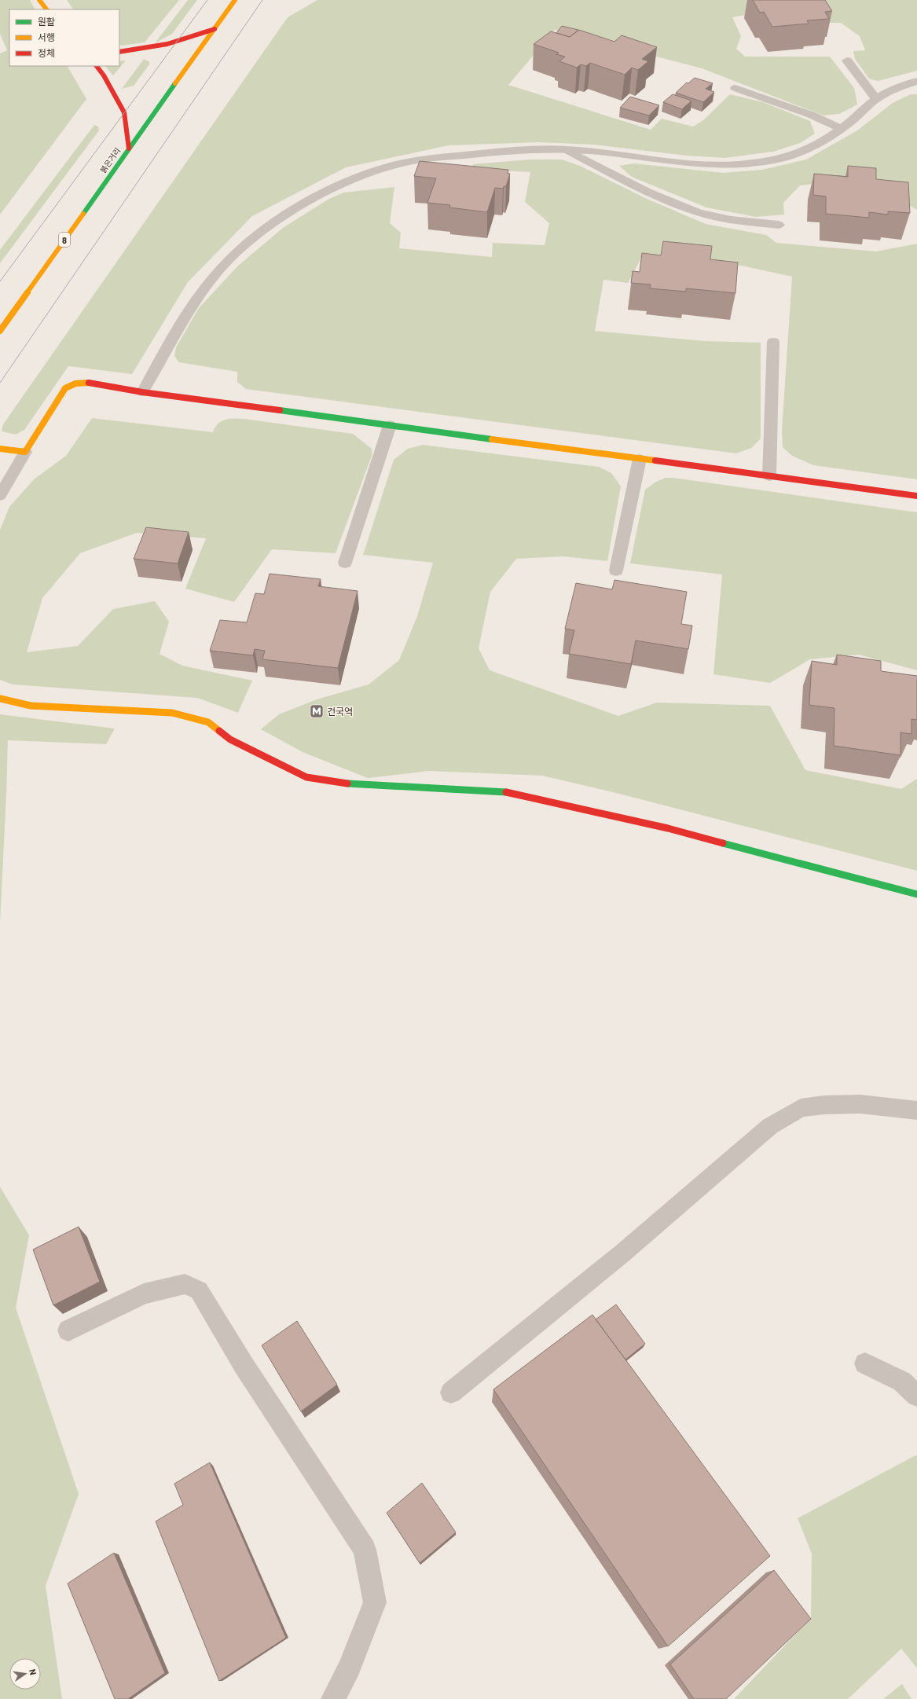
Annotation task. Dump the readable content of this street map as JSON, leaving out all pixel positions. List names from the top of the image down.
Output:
{
  "streets": {
    "main road": ["붉은거리", "8"]
  },
  "places": {
    "metro station": ["건국역"]
  },
  "legend": ["원활", "서행", "정체"],
  "north": "right"
}
